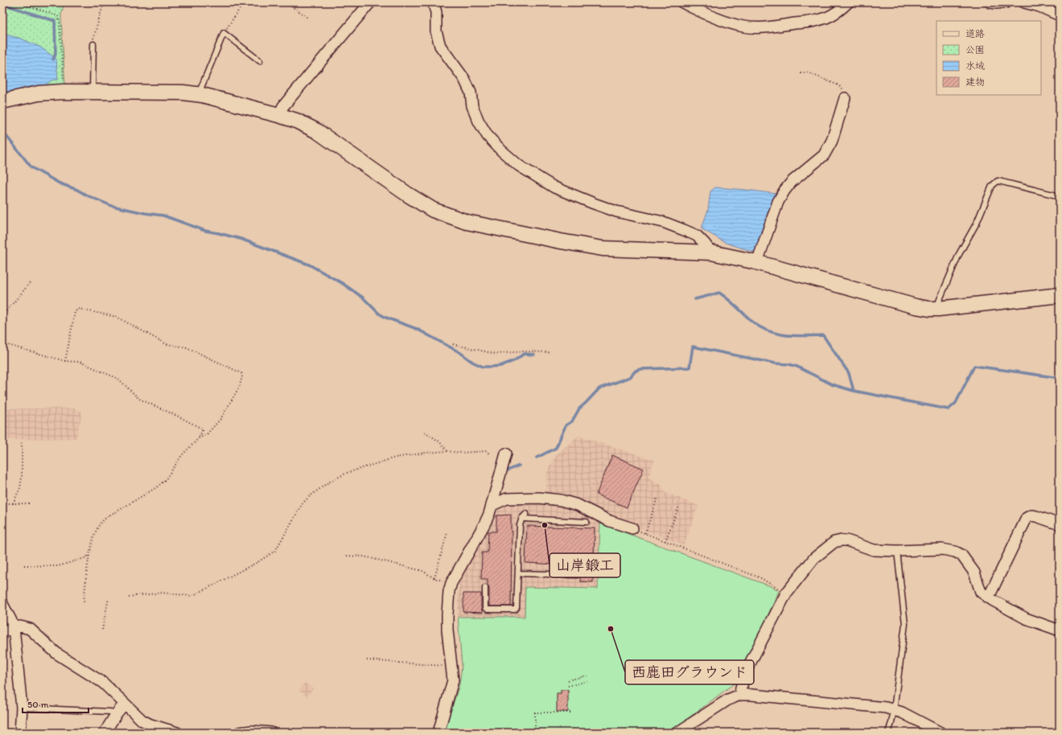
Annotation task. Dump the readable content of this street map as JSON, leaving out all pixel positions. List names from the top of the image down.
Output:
{
  "places": ["山岸鍛工", "西鹿田グラウンド"],
  "legend": [
    "道路",
    "公園",
    "水域",
    "建物"
  ],
  "scale_bar": "50 m"
}
